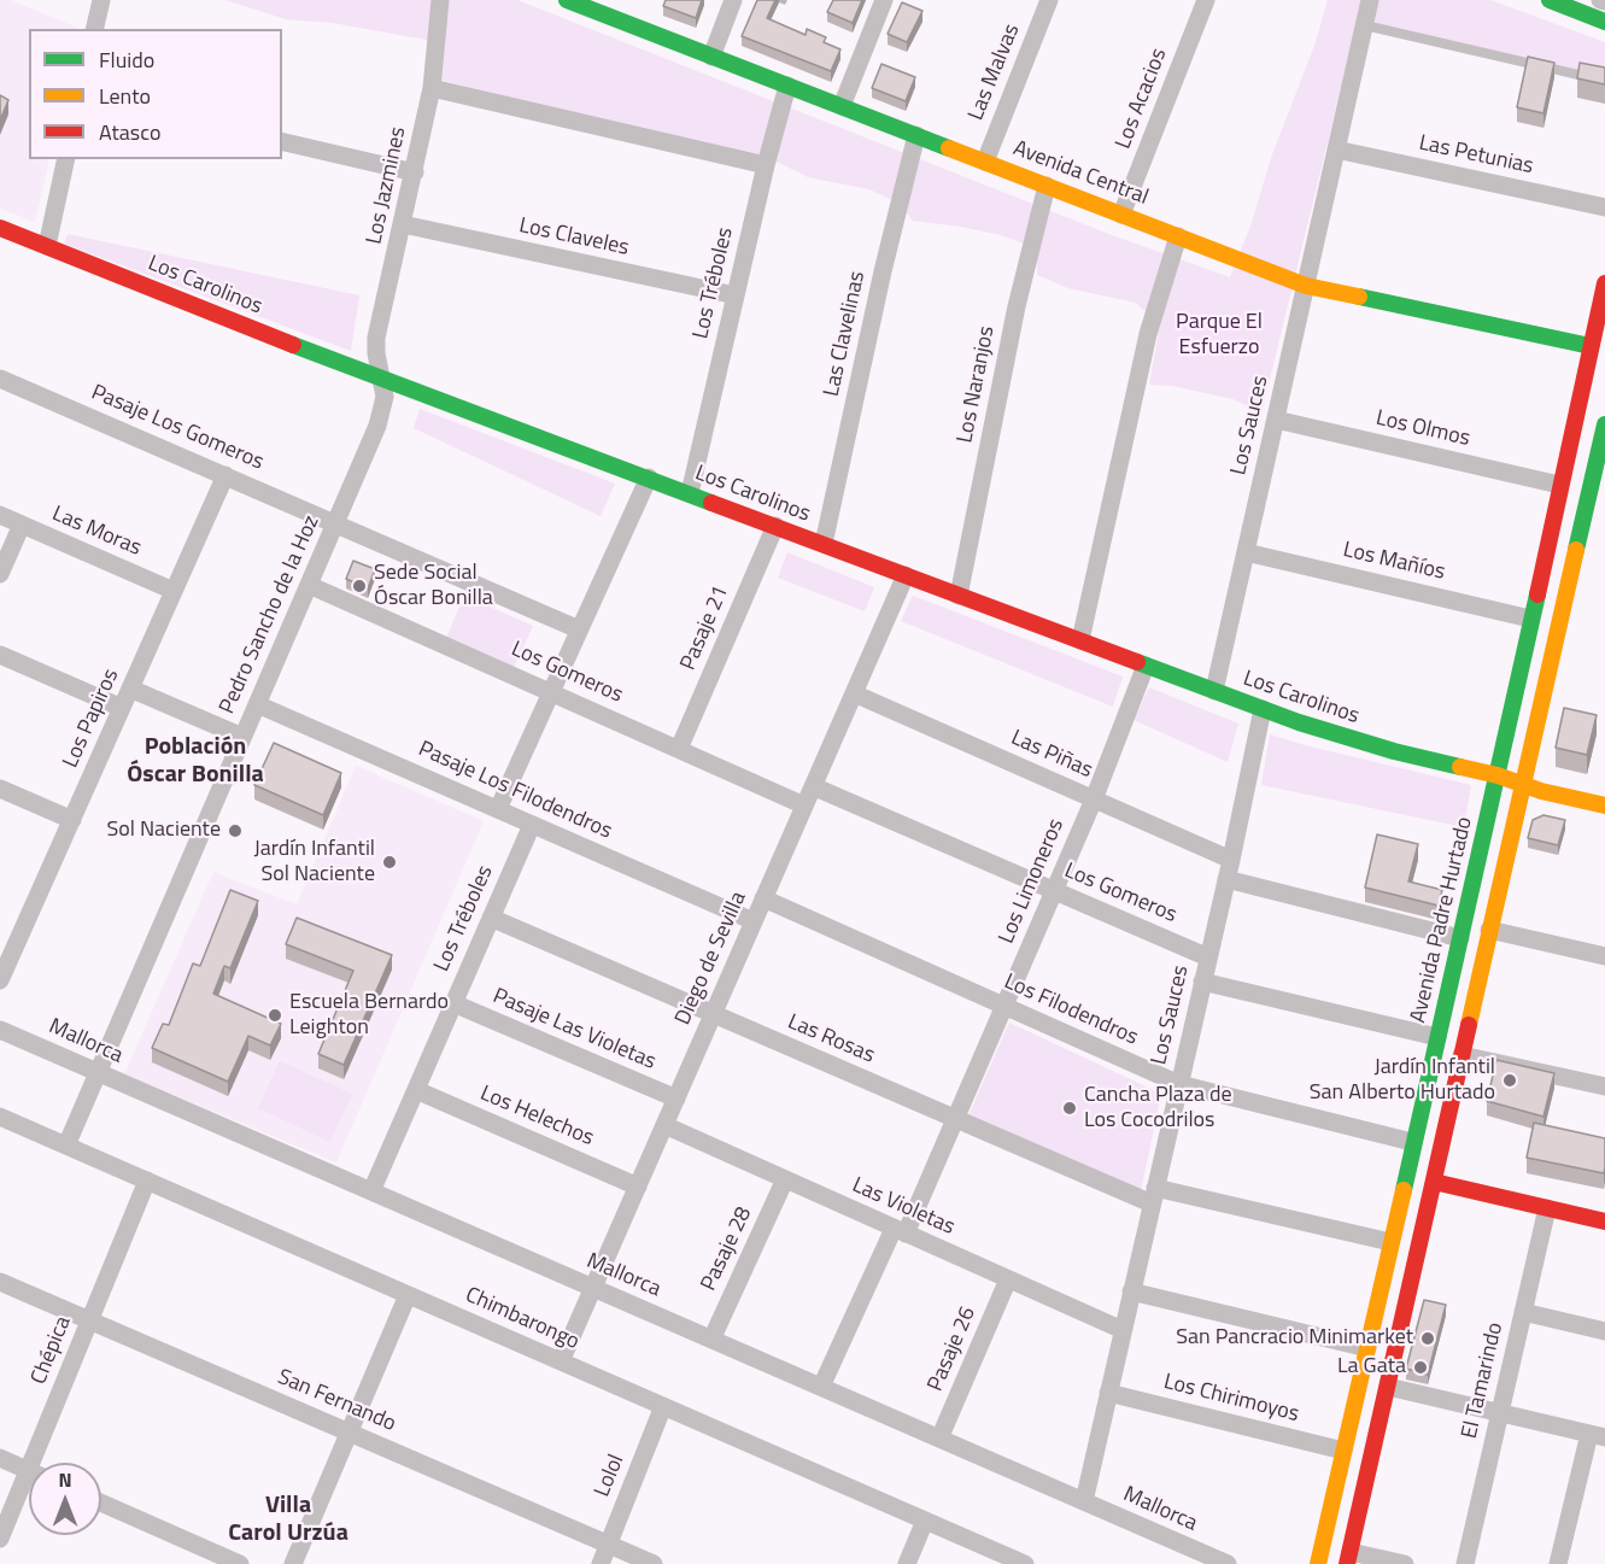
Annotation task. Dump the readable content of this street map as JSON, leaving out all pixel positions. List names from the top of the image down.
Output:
{
  "streets": {
    "main road": ["Avenida Central", "Los Carolinos", "Avenida Padre Hurtado"],
    "street": [
      "Las Malvas",
      "Los Acacios",
      "Las Petunias",
      "Los Jazmines",
      "Los Claveles",
      "Los Tréboles",
      "Las Clavelinas",
      "Los Naranjos",
      "Los Sauces",
      "Pasaje Los Gomeros",
      "Los Olmos",
      "Las Moras",
      "Los Mañíos",
      "Pedro Sancho de la Hoz",
      "Pasaje 21",
      "Los Gomeros",
      "Los Papiros",
      "Las Piñas",
      "Pasaje Los Filodendros",
      "Los Limoneros",
      "Diego de Sevilla",
      "Los Filodendros",
      "Pasaje Las Violetas",
      "Las Rosas",
      "Mallorca",
      "Los Helechos",
      "Las Violetas",
      "Pasaje 28",
      "Chimbarongo",
      "Pasaje 26",
      "Chépica",
      "El Tamarindo",
      "Los Chirimoyos",
      "San Fernando",
      "Lolol"
    ]
  },
  "crossings": [
    ["Las Malvas", "Avenida Central"],
    ["Los Acacios", "Avenida Central"],
    ["Las Petunias", "Los Sauces"],
    ["Avenida Central", "Los Tréboles"],
    ["Avenida Central", "Las Clavelinas"],
    ["Avenida Central", "Los Naranjos"],
    ["Avenida Central", "Los Sauces"],
    ["Avenida Central", "Avenida Padre Hurtado"],
    ["Los Jazmines", "Los Claveles"],
    ["Los Jazmines", "Los Carolinos"],
    ["Los Jazmines", "Pedro Sancho de la Hoz"],
    ["Los Claveles", "Los Tréboles"],
    ["Los Tréboles", "Los Carolinos"],
    ["Los Tréboles", "Pasaje Los Filodendros"],
    ["Los Tréboles", "Pasaje Las Violetas"],
    ["Los Tréboles", "Las Rosas"],
    ["Los Tréboles", "Mallorca"],
    ["Los Tréboles", "Los Helechos"],
    ["Los Carolinos", "Las Clavelinas"],
    ["Los Carolinos", "Los Naranjos"],
    ["Los Carolinos", "Los Sauces"],
    ["Los Carolinos", "Pedro Sancho de la Hoz"],
    ["Los Carolinos", "Pasaje 21"],
    ["Los Carolinos", "Los Limoneros"],
    ["Los Carolinos", "Avenida Padre Hurtado"],
    ["Los Carolinos", "Diego de Sevilla"],
    ["Los Sauces", "Los Olmos"],
    ["Los Sauces", "Los Mañíos"],
    ["Los Sauces", "Los Gomeros"],
    ["Los Sauces", "Las Piñas"],
    ["Los Sauces", "Los Filodendros"],
    ["Los Sauces", "Las Rosas"],
    ["Los Sauces", "Mallorca"],
    ["Los Sauces", "Las Violetas"],
    ["Los Sauces", "Los Chirimoyos"],
    ["Pasaje Los Gomeros", "Pedro Sancho de la Hoz"],
    ["Pasaje Los Gomeros", "Los Gomeros"],
    ["Pasaje Los Gomeros", "Los Papiros"],
    ["Los Olmos", "Avenida Padre Hurtado"],
    ["Las Moras", "Los Papiros"],
    ["Los Mañíos", "Avenida Padre Hurtado"],
    ["Pedro Sancho de la Hoz", "Los Gomeros"],
    ["Pedro Sancho de la Hoz", "Pasaje Los Filodendros"],
    ["Pedro Sancho de la Hoz", "Mallorca"],
    ["Pedro Sancho de la Hoz", "Chimbarongo"],
    ["Pasaje 21", "Los Gomeros"],
    ["Los Gomeros", "Los Limoneros"],
    ["Los Gomeros", "Diego de Sevilla"],
    ["Las Piñas", "Los Limoneros"],
    ["Las Piñas", "Diego de Sevilla"],
    ["Pasaje Los Filodendros", "Diego de Sevilla"],
    ["Los Limoneros", "Los Filodendros"],
    ["Los Limoneros", "Las Rosas"],
    ["Los Limoneros", "Mallorca"],
    ["Los Limoneros", "Las Violetas"],
    ["Avenida Padre Hurtado", "Los Filodendros"],
    ["Avenida Padre Hurtado", "Las Rosas"],
    ["Avenida Padre Hurtado", "Los Chirimoyos"],
    ["Diego de Sevilla", "Los Filodendros"],
    ["Diego de Sevilla", "Pasaje Las Violetas"],
    ["Diego de Sevilla", "Las Rosas"],
    ["Diego de Sevilla", "Mallorca"],
    ["Diego de Sevilla", "Los Helechos"],
    ["Diego de Sevilla", "Las Violetas"],
    ["Diego de Sevilla", "Chimbarongo"],
    ["Mallorca", "Pasaje 28"],
    ["Mallorca", "Pasaje 26"],
    ["Las Violetas", "Pasaje 28"],
    ["Las Violetas", "Pasaje 26"],
    ["Chimbarongo", "Chépica"],
    ["Chimbarongo", "Lolol"],
    ["Chépica", "San Fernando"],
    ["San Fernando", "Lolol"]
  ],
  "districts": ["Población Óscar Bonilla", "Villa Carol Urzúa"],
  "parks": ["Parque El Esfuerzo"],
  "places": [
    "Sede Social Óscar Bonilla",
    "Sol Naciente",
    "Jardín Infantil Sol Naciente",
    "Escuela Bernardo Leighton",
    "Jardín Infantil San Alberto Hurtado",
    "Cancha Plaza de Los Cocodrilos",
    "San Pancracio Minimarket",
    "La Gata"
  ],
  "legend": ["Fluido", "Lento", "Atasco"],
  "north": "top"
}
